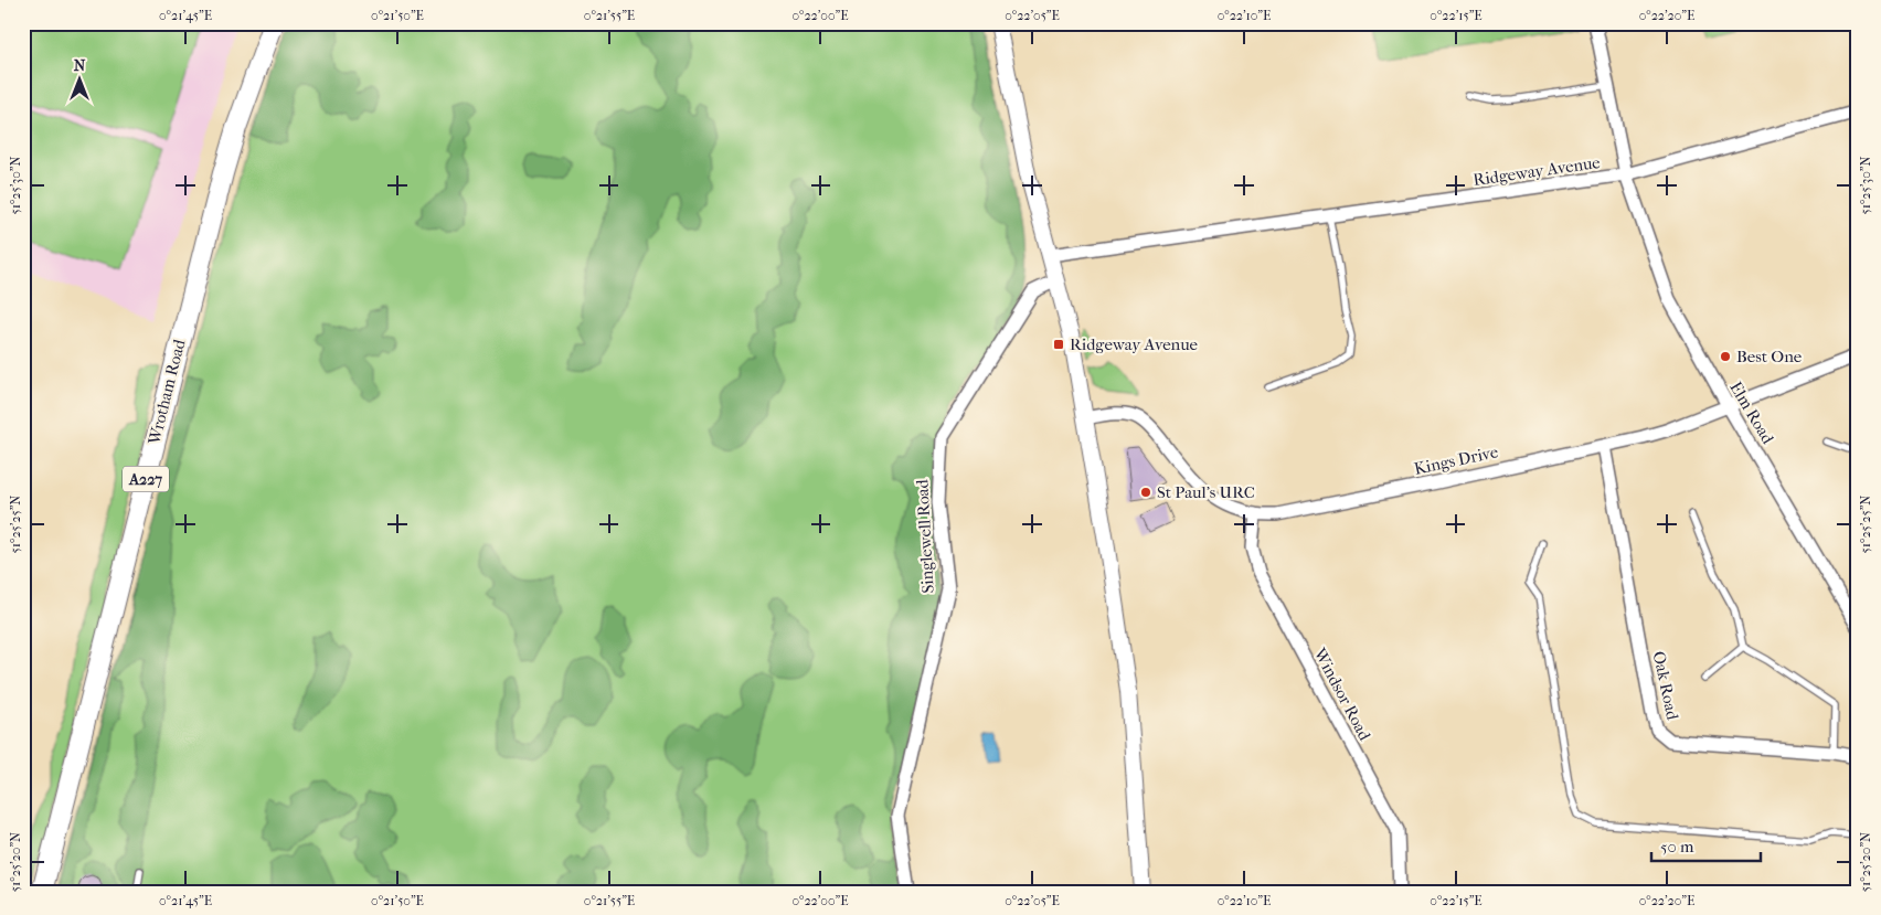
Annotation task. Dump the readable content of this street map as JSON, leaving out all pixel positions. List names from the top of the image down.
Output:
{
  "streets": {
    "main road": ["Wrotham Road", "A227"],
    "street": [
      "Ridgeway Avenue",
      "Elm Road",
      "Kings Drive",
      "Singlewell Road",
      "Oak Road",
      "Windsor Road"
    ]
  },
  "crossings": [
    ["Ridgeway Avenue", "Elm Road"],
    ["Elm Road", "Kings Drive"],
    ["Kings Drive", "Oak Road"],
    ["Kings Drive", "Windsor Road"]
  ],
  "places": {
    "transit": ["Ridgeway Avenue"],
    "other": ["Best One", "St Paul's URC"]
  },
  "scale_bar": "50 m",
  "north": "top",
  "coordinates": [
    "0°21'45\"E",
    "0°21'50\"E",
    "0°21'55\"E",
    "0°22'00\"E",
    "0°22'05\"E",
    "0°22'10\"E",
    "0°22'15\"E",
    "0°22'20\"E",
    "51°25'30\"N",
    "51°25'25\"N",
    "51°25'20\"N"
  ]
}
